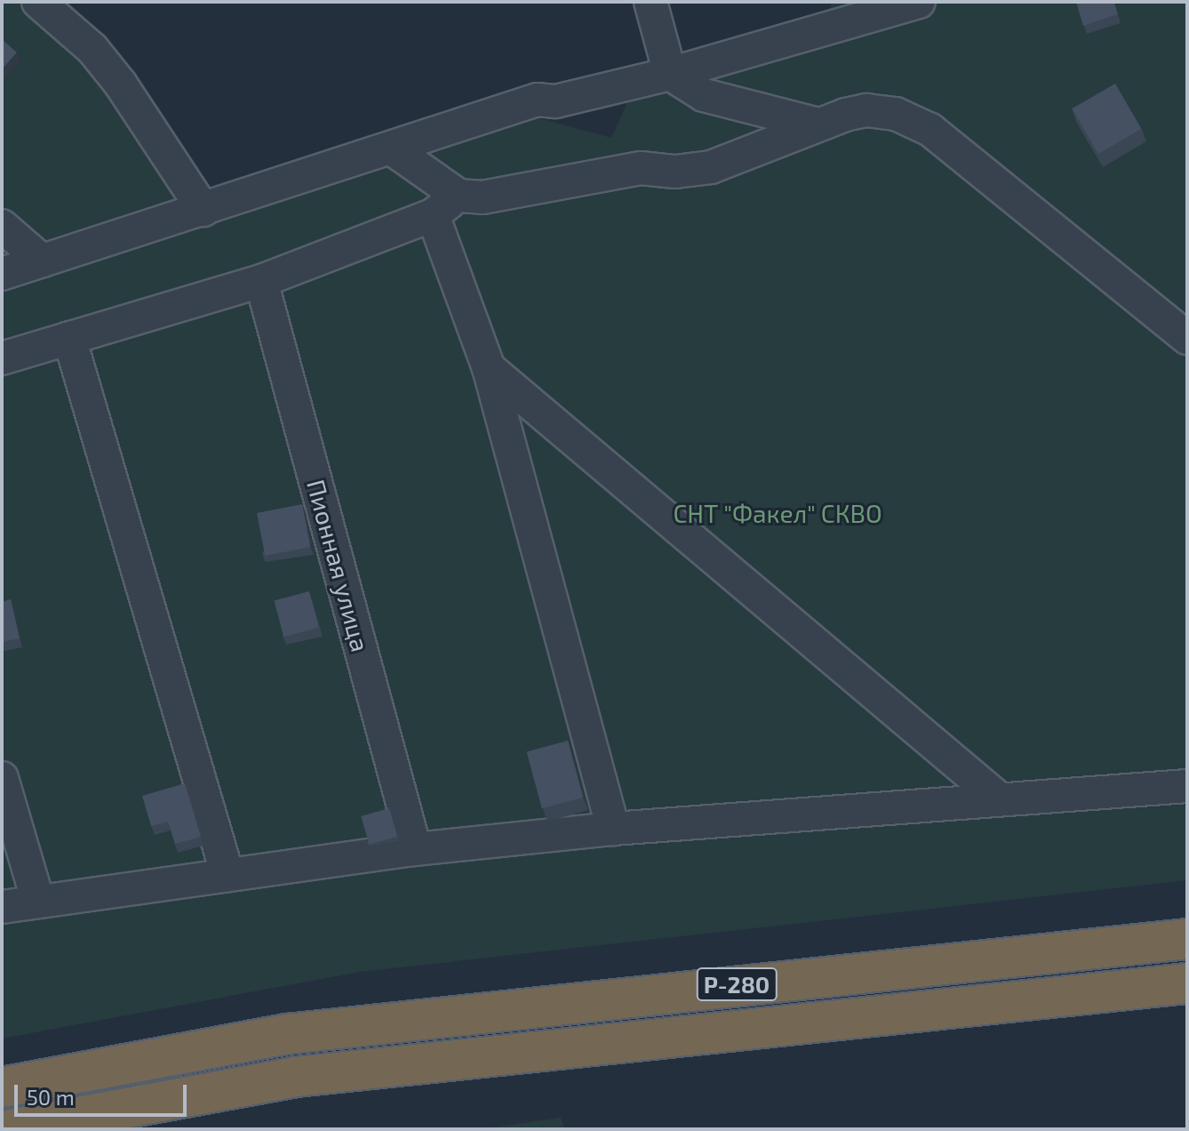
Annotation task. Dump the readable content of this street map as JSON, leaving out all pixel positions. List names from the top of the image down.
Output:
{
  "streets": {
    "highway": ["Р-280"],
    "street": ["Пионная улица"]
  },
  "parks": ["СНТ \"Факел\" СКВО"],
  "scale_bar": "50 m"
}
